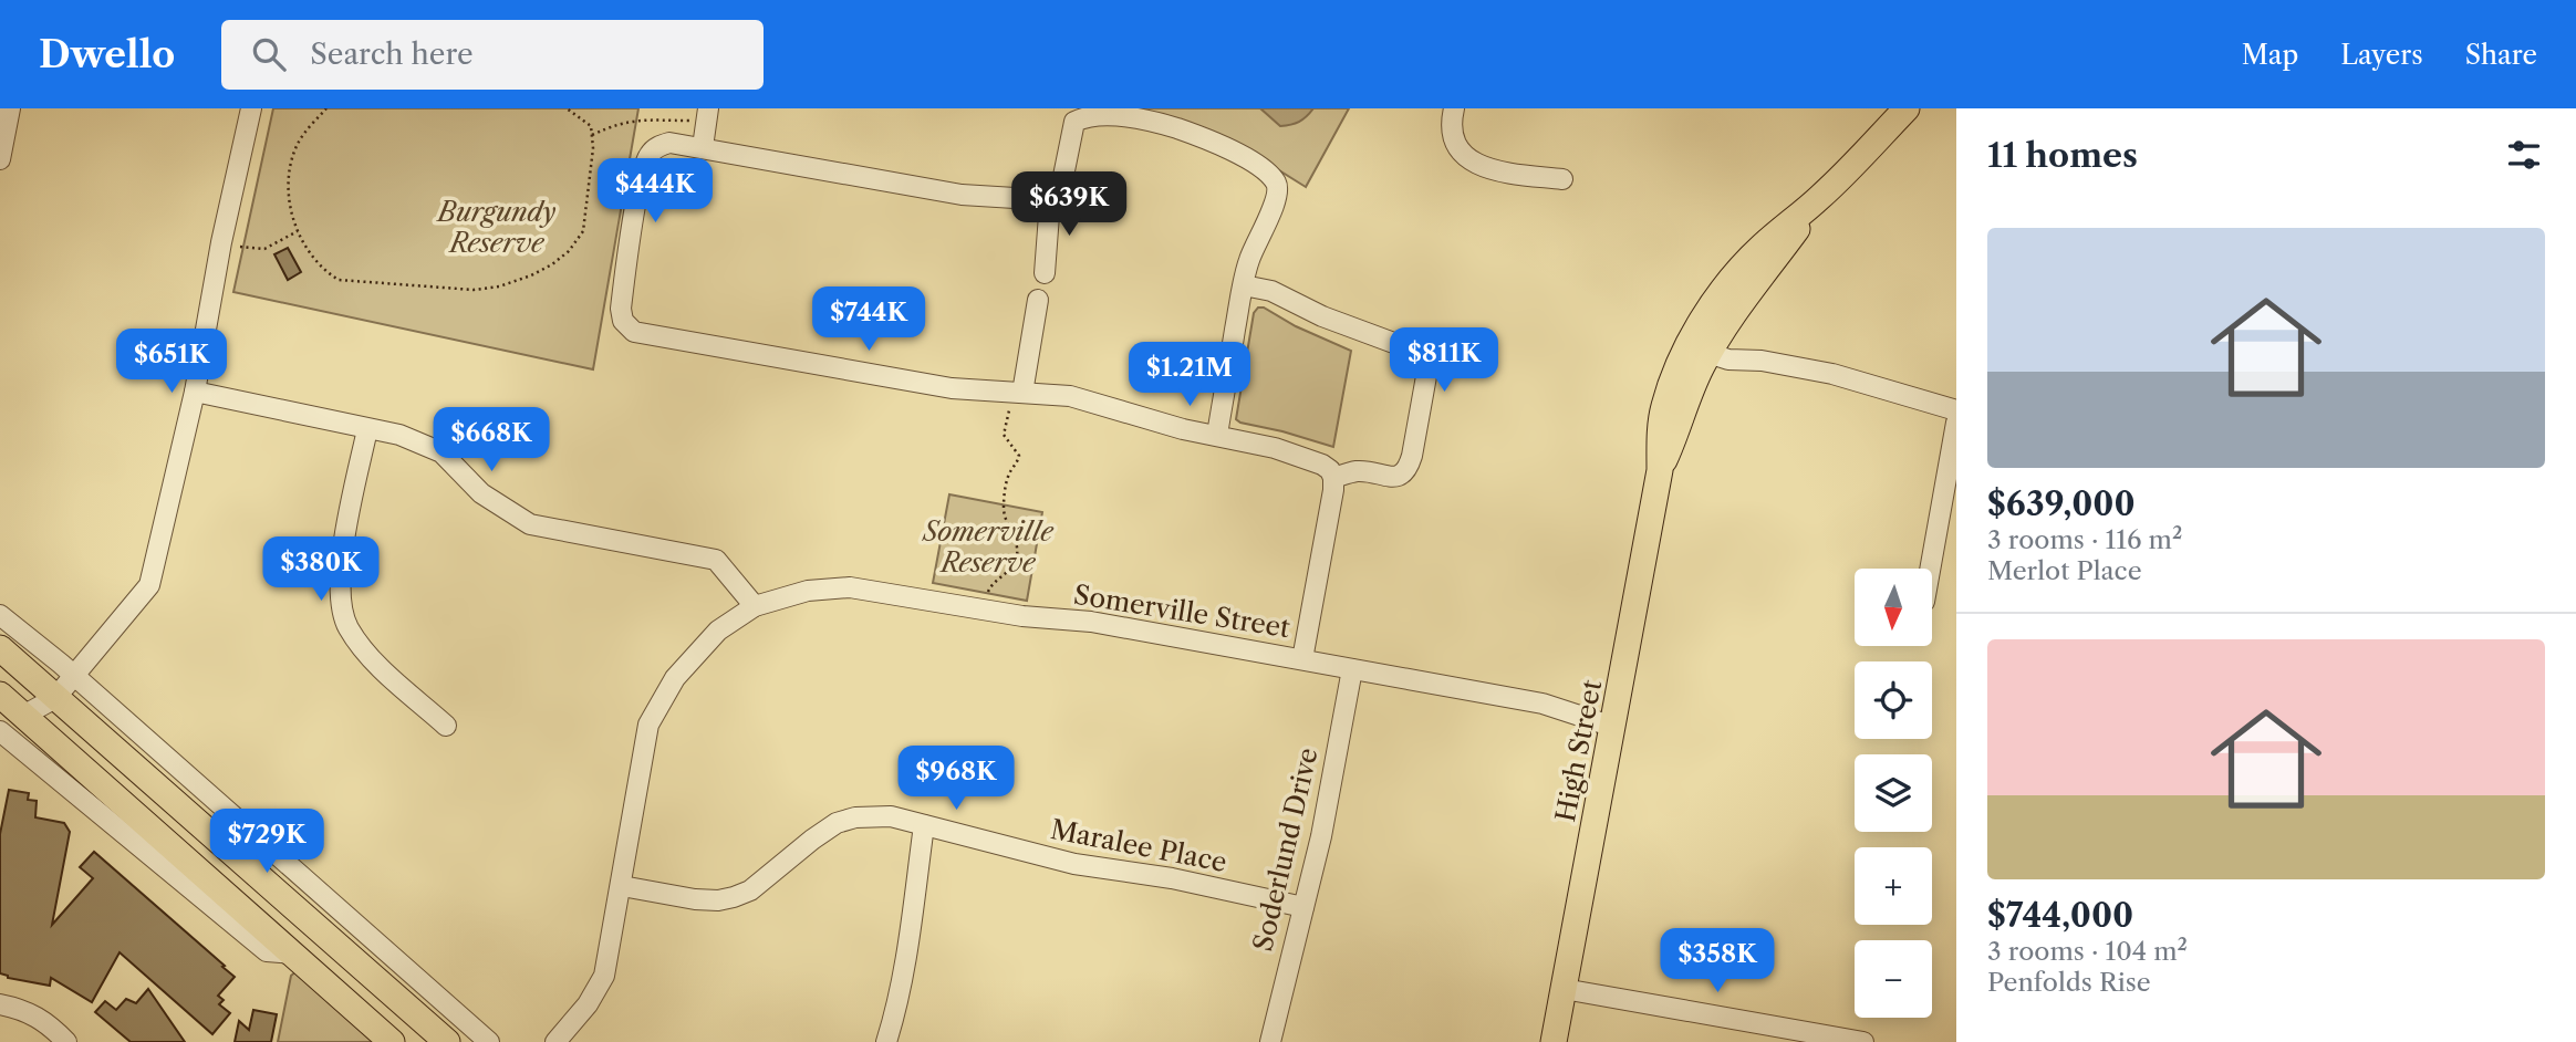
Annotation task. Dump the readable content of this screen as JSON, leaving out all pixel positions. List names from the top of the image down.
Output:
{
  "streets": {
    "main road": ["High Street"],
    "street": ["Somerville Street", "Maralee Place", "Soderlund Drive"]
  },
  "crossings": [
    ["Somerville Street", "High Street"],
    ["Somerville Street", "Maralee Place"],
    ["Somerville Street", "Soderlund Drive"],
    ["Maralee Place", "Soderlund Drive"]
  ],
  "parks": ["Burgundy Reserve", "Somerville Reserve"],
  "north": "bottom",
  "page": {
    "header": "Dwello",
    "search": "Search here",
    "nav": ["Map", "Layers", "Share"],
    "heading": "11 homes",
    "price": [
      "$444K",
      "$639K",
      "$744K",
      "$811K",
      "$651K",
      "$1.21M",
      "$668K",
      "$380K",
      "$968K",
      "$729K",
      "$358K"
    ],
    "list": [
      {
        "name": "$639,000",
        "note": "3 rooms · 116 m² · Merlot Place"
      },
      {
        "name": "$744,000",
        "note": "3 rooms · 104 m² · Penfolds Rise"
      }
    ],
    "map_buttons": ["+", "−"]
  }
}
